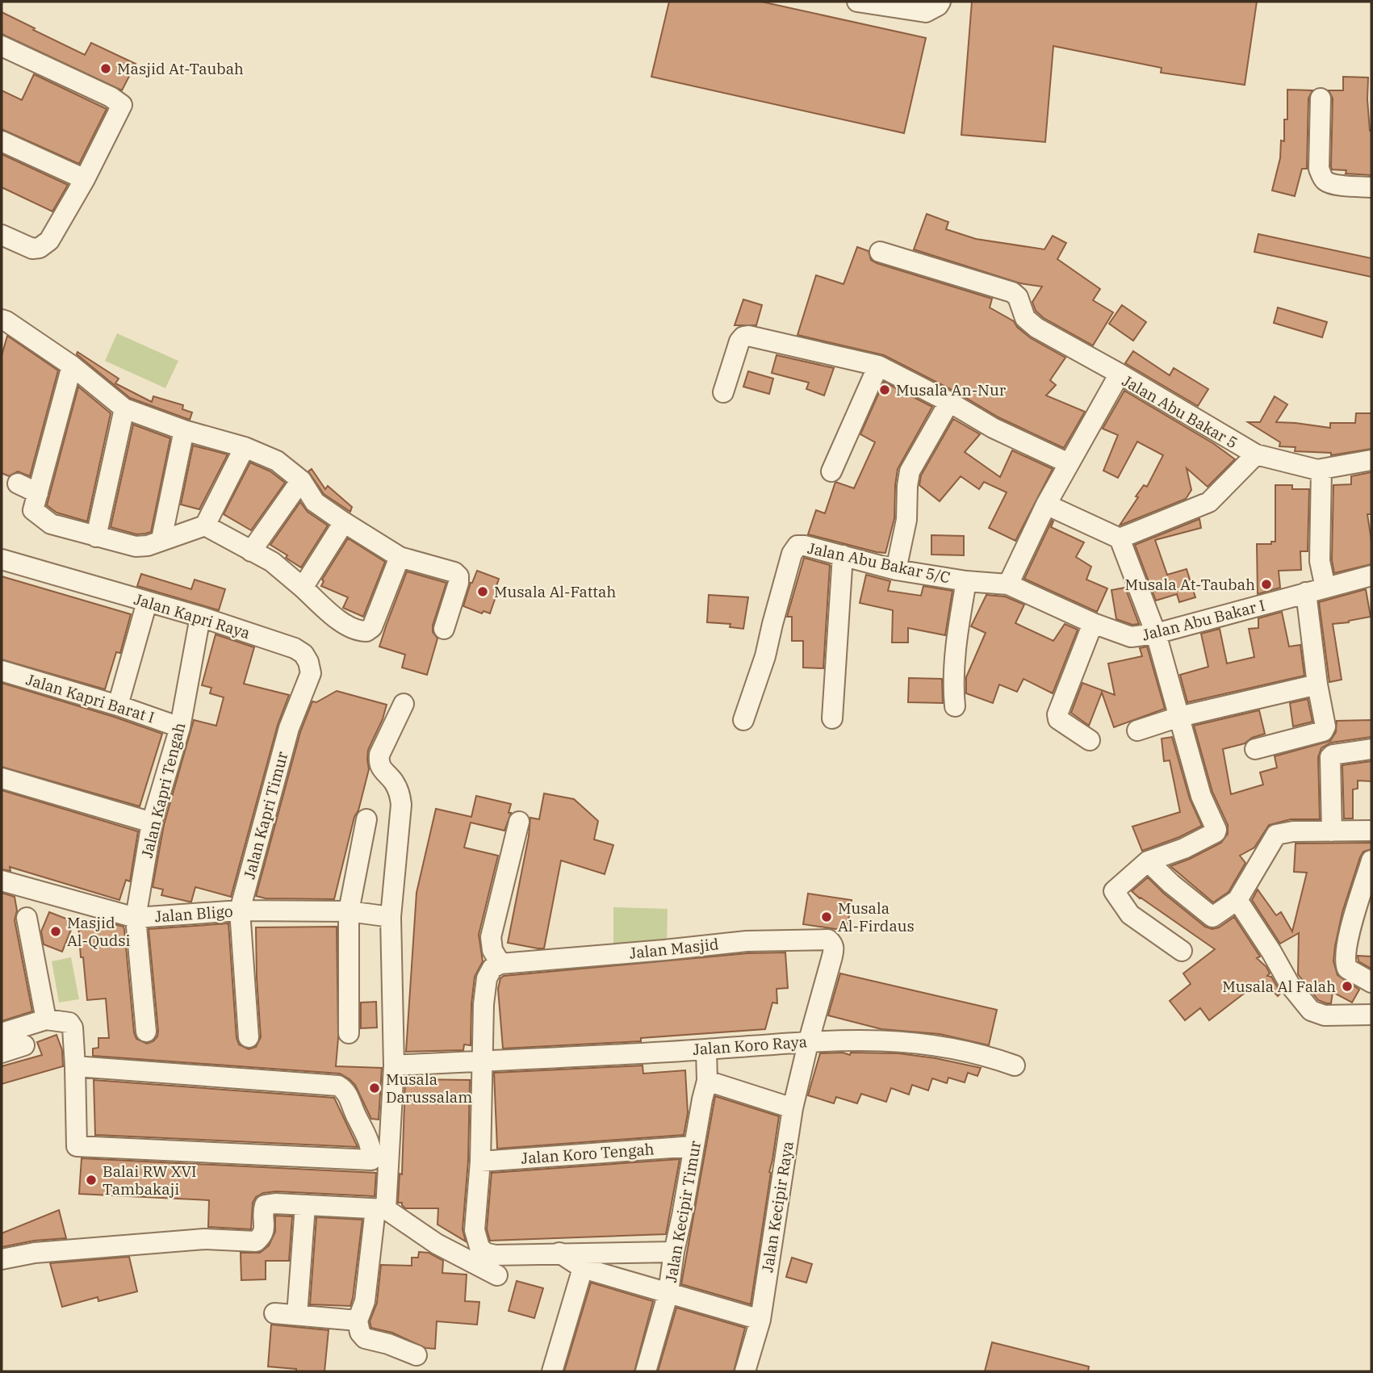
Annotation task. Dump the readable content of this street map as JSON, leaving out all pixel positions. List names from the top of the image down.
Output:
{
  "streets": {
    "street": [
      "Jalan Abu Bakar 5",
      "Jalan Abu Bakar 5/C",
      "Jalan Kapri Raya",
      "Jalan Abu Bakar I",
      "Jalan Kapri Barat I",
      "Jalan Kapri Tengah",
      "Jalan Kapri Timur",
      "Jalan Bligo",
      "Jalan Masjid",
      "Jalan Koro Raya",
      "Jalan Koro Tengah",
      "Jalan Kecipir Raya",
      "Jalan Kecipir Timur"
    ]
  },
  "crossings": [
    ["Jalan Abu Bakar 5", "Jalan Abu Bakar 5/C"],
    ["Jalan Abu Bakar 5", "Jalan Abu Bakar I"],
    ["Jalan Abu Bakar 5/C", "Jalan Abu Bakar I"],
    ["Jalan Kapri Raya", "Jalan Kapri Tengah"],
    ["Jalan Kapri Raya", "Jalan Kapri Timur"],
    ["Jalan Kapri Barat I", "Jalan Kapri Tengah"],
    ["Jalan Kapri Tengah", "Jalan Bligo"],
    ["Jalan Kapri Timur", "Jalan Bligo"],
    ["Jalan Masjid", "Jalan Kecipir Raya"],
    ["Jalan Koro Raya", "Jalan Kecipir Raya"],
    ["Jalan Koro Raya", "Jalan Kecipir Timur"],
    ["Jalan Koro Tengah", "Jalan Kecipir Timur"]
  ],
  "places": [
    "Masjid At-Taubah",
    "Musala An-Nur",
    "Musala At-Taubah",
    "Musala Al-Fattah",
    "Musala Al-Firdaus",
    "Masjid Al-Qudsi",
    "Musala Al Falah",
    "Musala Darussalam",
    "Balai RW XVI Tambakaji"
  ]
}
